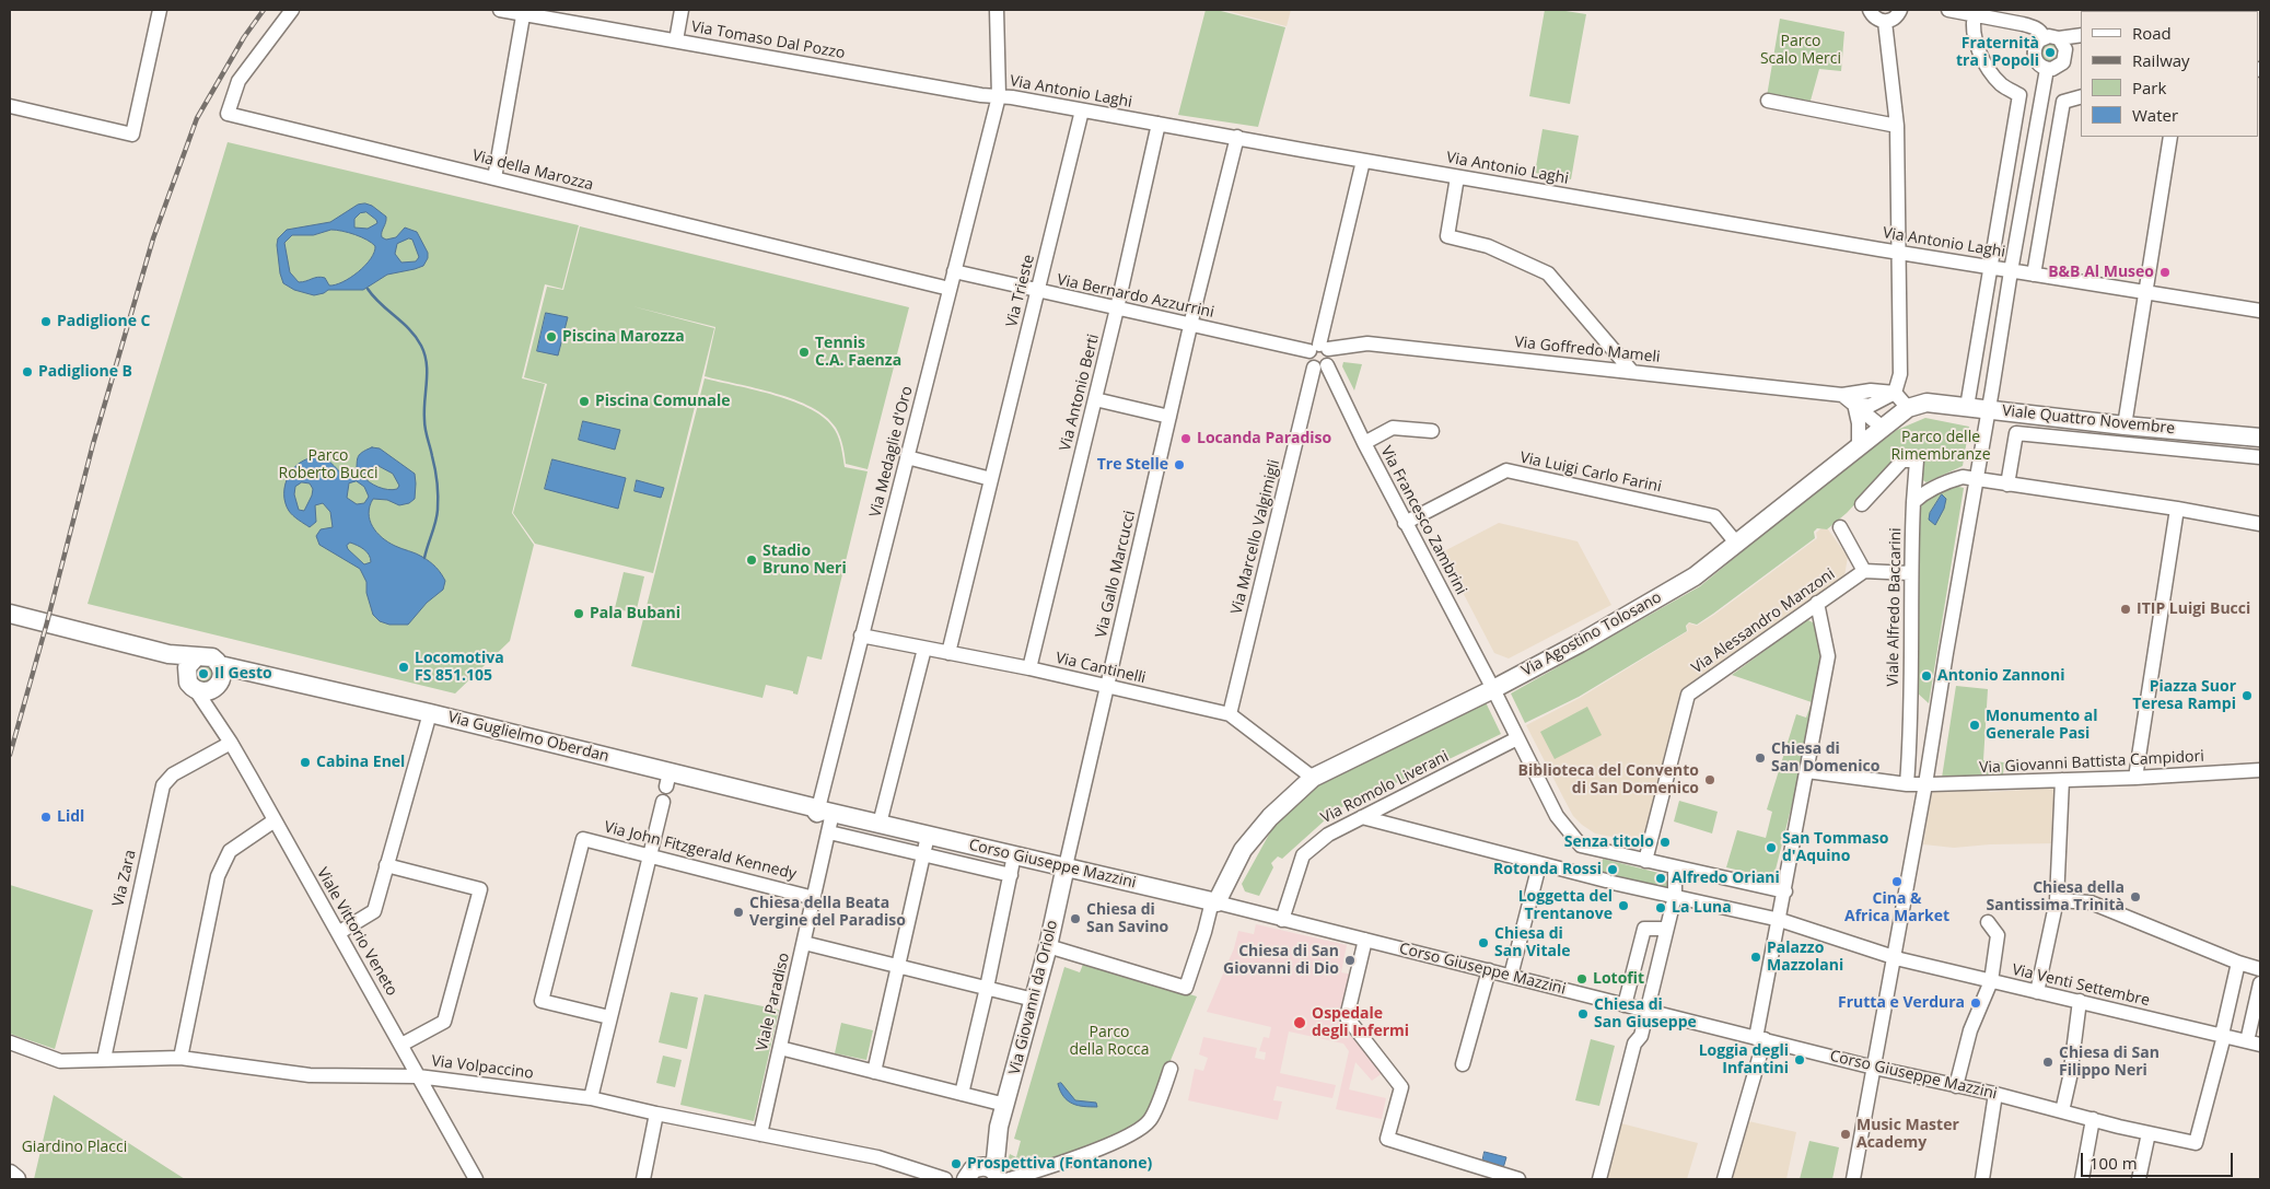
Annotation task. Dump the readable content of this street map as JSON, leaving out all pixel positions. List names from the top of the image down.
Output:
{
  "streets": {
    "main road": [
      "Viale Quattro Novembre",
      "Via Agostino Tolosano",
      "Via Guglielmo Oberdan",
      "Corso Giuseppe Mazzini",
      "Via Giovanni da Oriolo"
    ],
    "street": [
      "Via Tomaso Dal Pozzo",
      "Via Antonio Laghi",
      "Via della Marozza",
      "Via Trieste",
      "Via Bernardo Azzurrini",
      "Via Goffredo Mameli",
      "Via Antonio Berti",
      "Via Medaglie d'Oro",
      "Via Luigi Carlo Farini",
      "Via Francesco Zambrini",
      "Via Marcello Valgimigli",
      "Via Gallo Marcucci",
      "Viale Alfredo Baccarini",
      "Via Alessandro Manzoni",
      "Via Cantinelli",
      "Via Giovanni Battista Campidori",
      "Via Romolo Liverani",
      "Via John Fitzgerald Kennedy",
      "Via Zara",
      "Viale Vittorio Veneto",
      "Via Venti Settembre",
      "Viale Paradiso",
      "Via Volpaccino"
    ]
  },
  "crossings": [
    ["Via Tomaso Dal Pozzo", "Via Antonio Laghi"],
    ["Via Tomaso Dal Pozzo", "Via Medaglie d'Oro"],
    ["Via Antonio Laghi", "Via Trieste"],
    ["Via Antonio Laghi", "Via Antonio Berti"],
    ["Via Antonio Laghi", "Via Medaglie d'Oro"],
    ["Via Antonio Laghi", "Via Marcello Valgimigli"],
    ["Via Antonio Laghi", "Via Gallo Marcucci"],
    ["Via della Marozza", "Via Medaglie d'Oro"],
    ["Via Trieste", "Via Bernardo Azzurrini"],
    ["Via Trieste", "Via Cantinelli"],
    ["Via Bernardo Azzurrini", "Via Goffredo Mameli"],
    ["Via Bernardo Azzurrini", "Via Antonio Berti"],
    ["Via Bernardo Azzurrini", "Via Medaglie d'Oro"],
    ["Via Bernardo Azzurrini", "Via Marcello Valgimigli"],
    ["Via Bernardo Azzurrini", "Via Gallo Marcucci"],
    ["Via Goffredo Mameli", "Via Marcello Valgimigli"],
    ["Via Antonio Berti", "Via Cantinelli"],
    ["Viale Quattro Novembre", "Via Agostino Tolosano"],
    ["Via Medaglie d'Oro", "Via Cantinelli"],
    ["Via Medaglie d'Oro", "Via Guglielmo Oberdan"],
    ["Via Medaglie d'Oro", "Corso Giuseppe Mazzini"],
    ["Via Medaglie d'Oro", "Viale Paradiso"],
    ["Via Luigi Carlo Farini", "Via Francesco Zambrini"],
    ["Via Luigi Carlo Farini", "Via Agostino Tolosano"],
    ["Via Francesco Zambrini", "Via Marcello Valgimigli"],
    ["Via Francesco Zambrini", "Via Alessandro Manzoni"],
    ["Via Francesco Zambrini", "Via Agostino Tolosano"],
    ["Via Francesco Zambrini", "Via Romolo Liverani"],
    ["Via Marcello Valgimigli", "Via Cantinelli"],
    ["Via Gallo Marcucci", "Via Cantinelli"],
    ["Via Gallo Marcucci", "Corso Giuseppe Mazzini"],
    ["Via Gallo Marcucci", "Via Giovanni da Oriolo"],
    ["Viale Alfredo Baccarini", "Via Giovanni Battista Campidori"],
    ["Via Agostino Tolosano", "Via Cantinelli"],
    ["Via Agostino Tolosano", "Corso Giuseppe Mazzini"],
    ["Via Guglielmo Oberdan", "Corso Giuseppe Mazzini"],
    ["Via Guglielmo Oberdan", "Viale Vittorio Veneto"],
    ["Via Guglielmo Oberdan", "Viale Paradiso"],
    ["Via Romolo Liverani", "Corso Giuseppe Mazzini"],
    ["Via Romolo Liverani", "Via Venti Settembre"],
    ["Via John Fitzgerald Kennedy", "Viale Paradiso"],
    ["Corso Giuseppe Mazzini", "Via Venti Settembre"],
    ["Corso Giuseppe Mazzini", "Via Giovanni da Oriolo"],
    ["Corso Giuseppe Mazzini", "Viale Paradiso"],
    ["Via Zara", "Viale Vittorio Veneto"],
    ["Via Zara", "Via Volpaccino"],
    ["Viale Vittorio Veneto", "Via Volpaccino"],
    ["Viale Paradiso", "Via Volpaccino"]
  ],
  "parks": [
    "Parco Scalo Merci",
    "Parco delle Rimembranze",
    "Parco Roberto Bucci",
    "Parco della Rocca",
    "Giardino Placci"
  ],
  "places": [
    "Fraternità tra i Popoli",
    "B&B Al Museo",
    "Padiglione C",
    "Piscina Marozza",
    "Tennis C.A. Faenza",
    "Padiglione B",
    "Piscina Comunale",
    "Locanda Paradiso",
    "Tre Stelle",
    "Stadio Bruno Neri",
    "ITIP Luigi Bucci",
    "Pala Bubani",
    "Locomotiva FS 851.105",
    "Il Gesto",
    "Antonio Zannoni",
    "Piazza Suor Teresa Rampi",
    "Monumento al Generale Pasi",
    "Chiesa di San Domenico",
    "Cabina Enel",
    "Biblioteca del Convento di San Domenico",
    "Lidl",
    "Senza titolo",
    "San Tommaso d'Aquino",
    "Rotonda Rossi",
    "Alfredo Oriani",
    "Cina & Africa Market",
    "Chiesa della Santissima Trinità",
    "Loggetta del Trentanove",
    "La Luna",
    "Chiesa della Beata Vergine del Paradiso",
    "Chiesa di San Savino",
    "Chiesa di San Vitale",
    "Palazzo Mazzolani",
    "Chiesa di San Giovanni di Dio",
    "Lotofit",
    "Frutta e Verdura",
    "Chiesa di San Giuseppe",
    "Ospedale degli Infermi",
    "Loggia degli Infantini",
    "Chiesa di San Filippo Neri",
    "Music Master Academy",
    "Prospettiva (Fontanone)"
  ],
  "legend": [
    "Road",
    "Railway",
    "Park",
    "Water"
  ],
  "scale_bar": "100 m"
}
